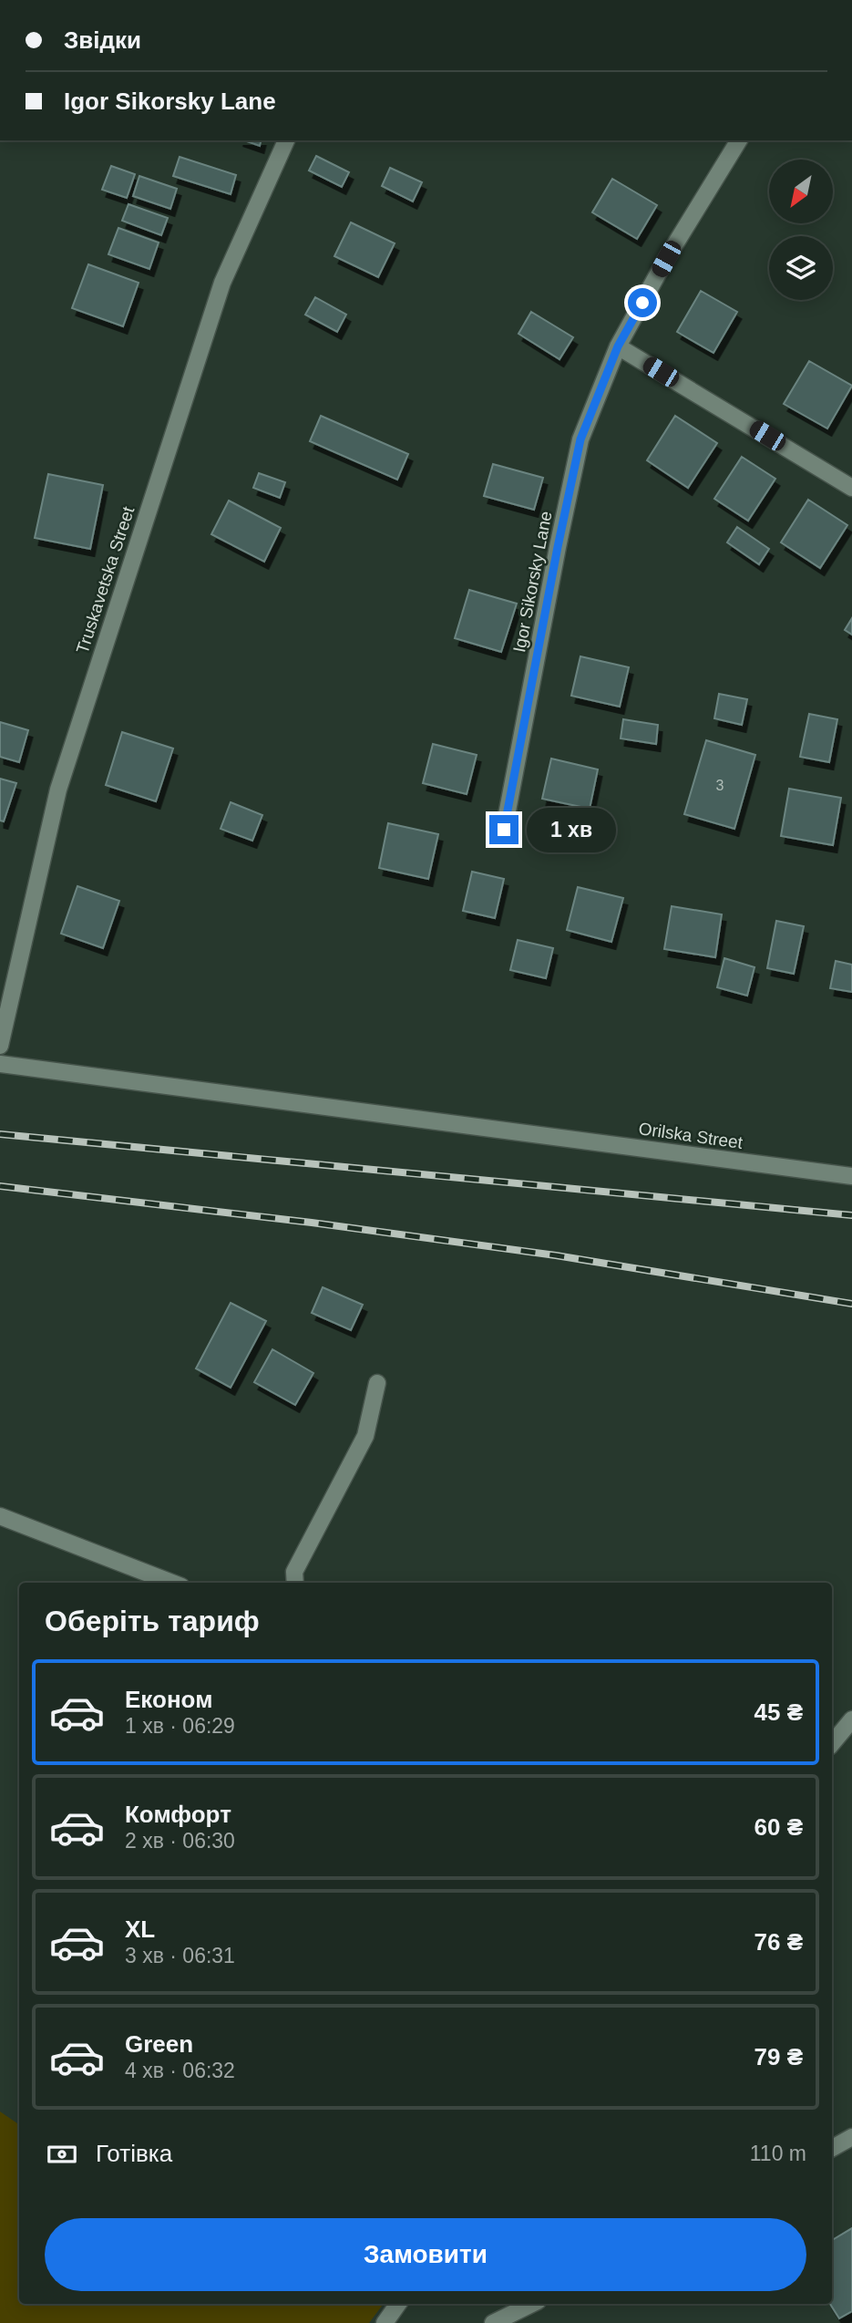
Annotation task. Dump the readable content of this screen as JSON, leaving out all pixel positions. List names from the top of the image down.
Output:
{
  "streets": {
    "street": ["Truskavetska Street", "Igor Sikorsky Lane", "Orilska Street"]
  },
  "house_numbers": ["3"],
  "north": "bottom left",
  "page": {
    "banner": ["Звідки", "Igor Sikorsky Lane"],
    "bubble": "1 хв",
    "heading": "Оберіть тариф",
    "list": [
      {
        "name": "Економ",
        "note": "1 хв · 06:29",
        "value": "45 ₴"
      },
      {
        "name": "Комфорт",
        "note": "2 хв · 06:30",
        "value": "60 ₴"
      },
      {
        "name": "XL",
        "note": "3 хв · 06:31",
        "value": "76 ₴"
      },
      {
        "name": "Green",
        "note": "4 хв · 06:32",
        "value": "79 ₴"
      }
    ],
    "pay": ["Готівка", "110 m"],
    "buttons": "Замовити"
  }
}
